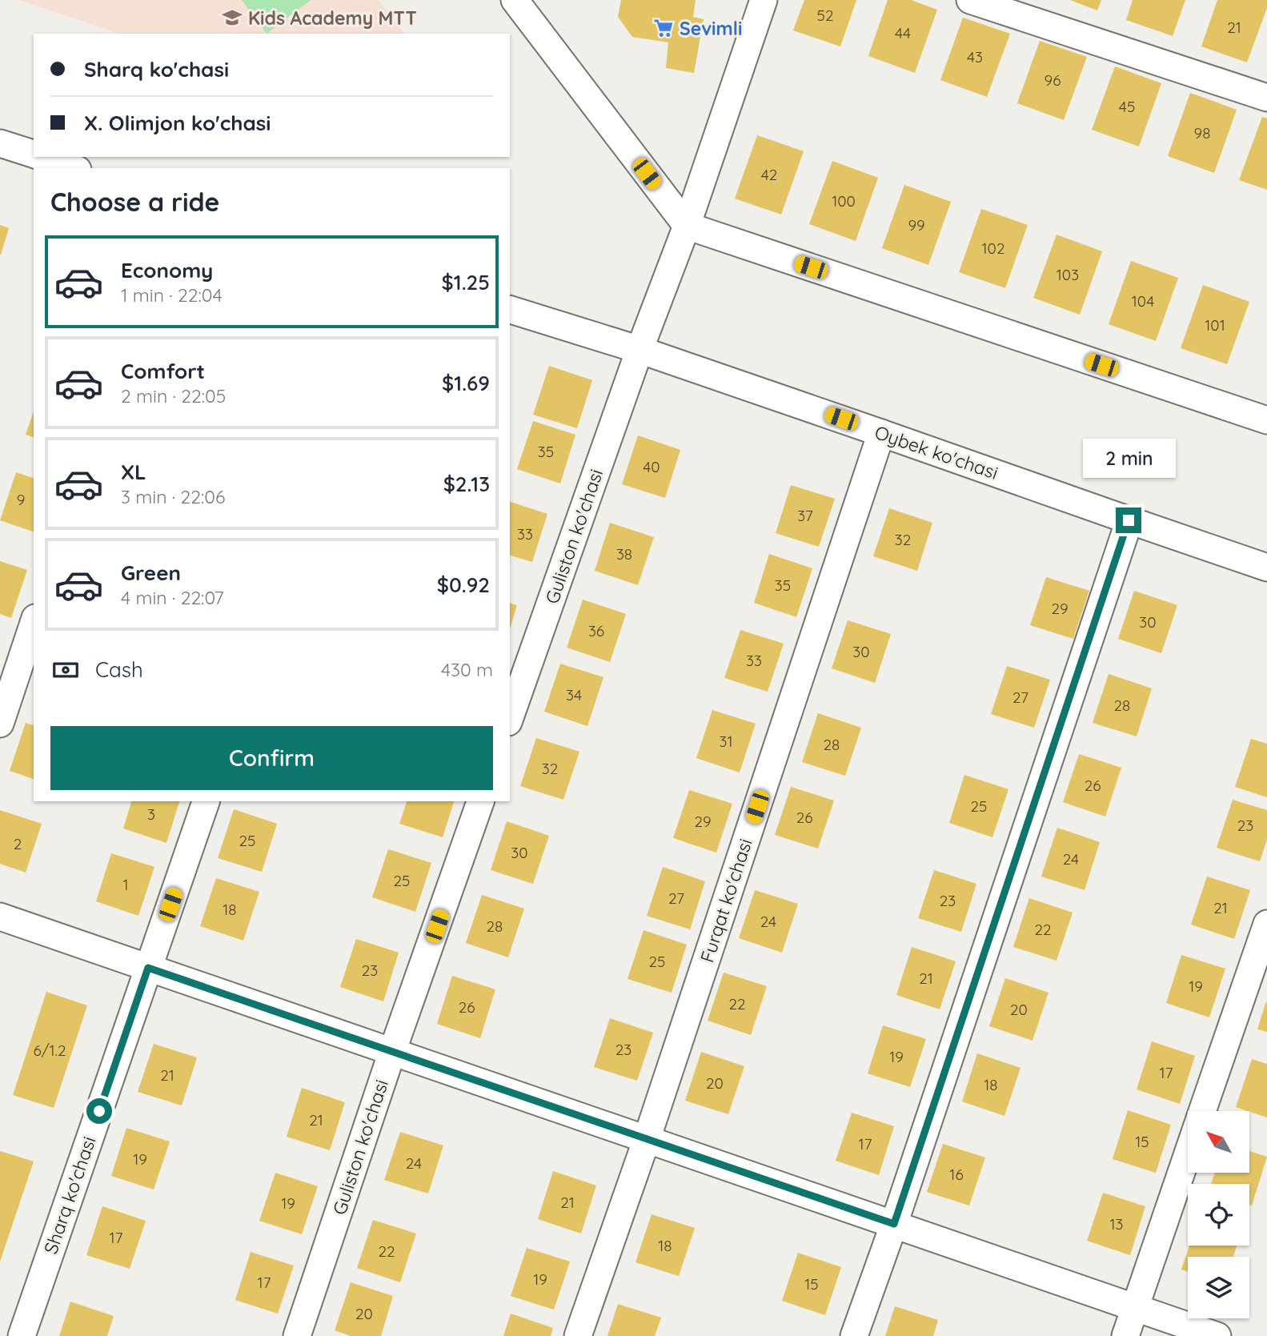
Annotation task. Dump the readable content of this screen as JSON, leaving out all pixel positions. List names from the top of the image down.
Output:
{
  "streets": {
    "street": [
      "Oybek ko'chasi",
      "Guliston ko'chasi",
      "Furqat ko'chasi",
      "Sharq ko'chasi"
    ]
  },
  "crossings": [
    ["Oybek ko'chasi", "Guliston ko'chasi"],
    ["Oybek ko'chasi", "Furqat ko'chasi"]
  ],
  "places": {
    "school or university": ["Kids Academy MTT"],
    "supermarket": ["Sevimli"]
  },
  "house_numbers": [
    "52",
    "21",
    "44",
    "43",
    "96",
    "45",
    "98",
    "42",
    "100",
    "99",
    "102",
    "103",
    "104",
    "101",
    "35",
    "40",
    "9",
    "37",
    "33",
    "32",
    "38",
    "35",
    "29",
    "30",
    "36",
    "30",
    "33",
    "34",
    "27",
    "28",
    "31",
    "28",
    "32",
    "26",
    "25",
    "3",
    "26",
    "29",
    "23",
    "25",
    "2",
    "30",
    "24",
    "25",
    "1",
    "27",
    "23",
    "21",
    "18",
    "24",
    "28",
    "22",
    "25",
    "23",
    "21",
    "19",
    "22",
    "26",
    "20",
    "23",
    "6/1.2",
    "19",
    "17",
    "21",
    "20",
    "18",
    "21",
    "15",
    "17",
    "19",
    "24",
    "16",
    "21",
    "19",
    "13",
    "17",
    "18",
    "22",
    "19",
    "17",
    "15",
    "20"
  ],
  "north": "top left",
  "page": {
    "banner": ["Sharq ko'chasi", "X. Olimjon ko'chasi"],
    "heading": "Choose a ride",
    "list": [
      {
        "name": "Economy",
        "note": "1 min · 22:04",
        "value": "$1.25"
      },
      {
        "name": "Comfort",
        "note": "2 min · 22:05",
        "value": "$1.69"
      },
      {
        "name": "XL",
        "note": "3 min · 22:06",
        "value": "$2.13"
      },
      {
        "name": "Green",
        "note": "4 min · 22:07",
        "value": "$0.92"
      }
    ],
    "bubble": "2 min",
    "pay": ["Cash", "430 m"],
    "buttons": "Confirm"
  }
}
